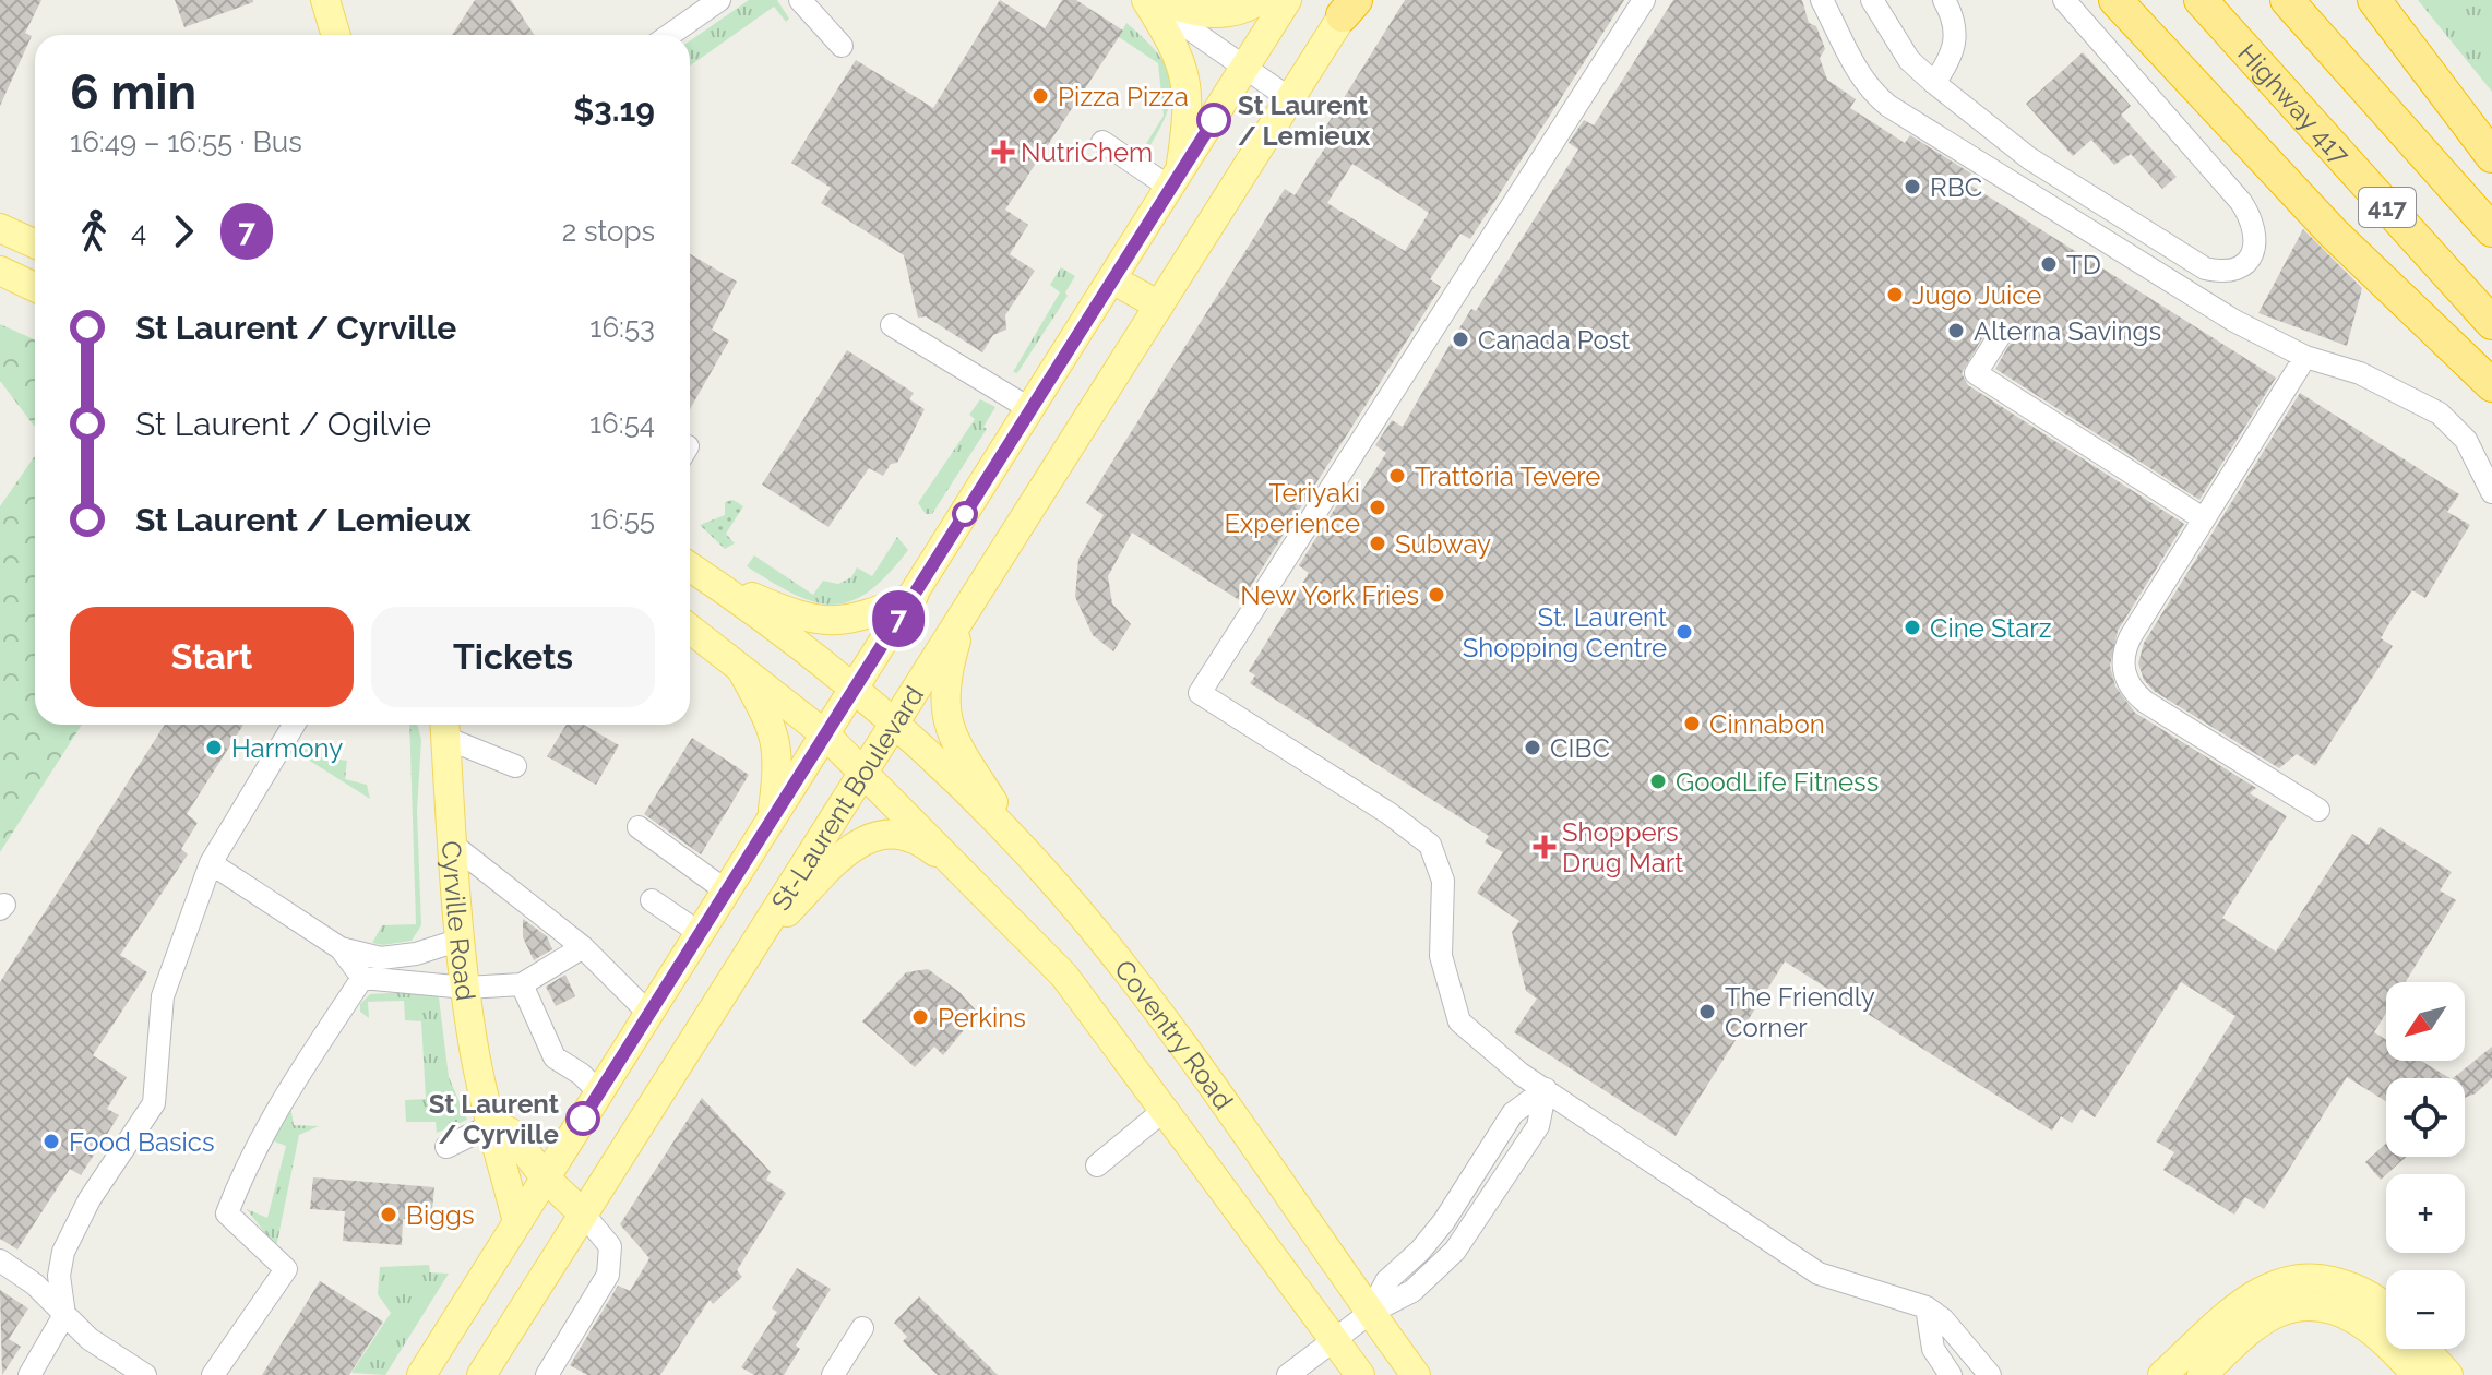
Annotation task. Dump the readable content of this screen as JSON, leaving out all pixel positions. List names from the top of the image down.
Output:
{
  "streets": {
    "highway": ["Highway 417", "417"],
    "main road": ["St-Laurent Boulevard", "Cyrville Road", "Coventry Road"]
  },
  "crossings": [
    ["St-Laurent Boulevard", "Cyrville Road"],
    ["St-Laurent Boulevard", "Coventry Road"]
  ],
  "places": {
    "other": [
      "Pizza Pizza",
      "St Laurent / Lemieux",
      "RBC",
      "TD",
      "Jugo Juice",
      "Alterna Savings",
      "Canada Post",
      "Trattoria Tevere",
      "Teriyaki Experience",
      "Subway",
      "New York Fries",
      "Cine Starz",
      "St. Laurent Shopping Centre",
      "Cinnabon",
      "Harmony",
      "CIBC",
      "GoodLife Fitness",
      "The Friendly Corner",
      "Perkins",
      "St Laurent / Cyrville",
      "Food Basics",
      "Biggs"
    ],
    "health": ["NutriChem", "Shoppers Drug Mart"]
  },
  "lines": ["bus line 7"],
  "north": "bottom left",
  "page": {
    "on_map": "7",
    "heading": ["6 min", "16:49 – 16:55 · Bus", "$3.19"],
    "legs": ["4", "7", "2 stops"],
    "list": [
      {
        "name": "St Laurent / Cyrville",
        "value": "16:53"
      },
      {
        "name": "St Laurent / Ogilvie",
        "value": "16:54"
      },
      {
        "name": "St Laurent / Lemieux",
        "value": "16:55"
      }
    ],
    "buttons": ["Start", "Tickets"],
    "map_buttons": ["+", "−"]
  }
}
